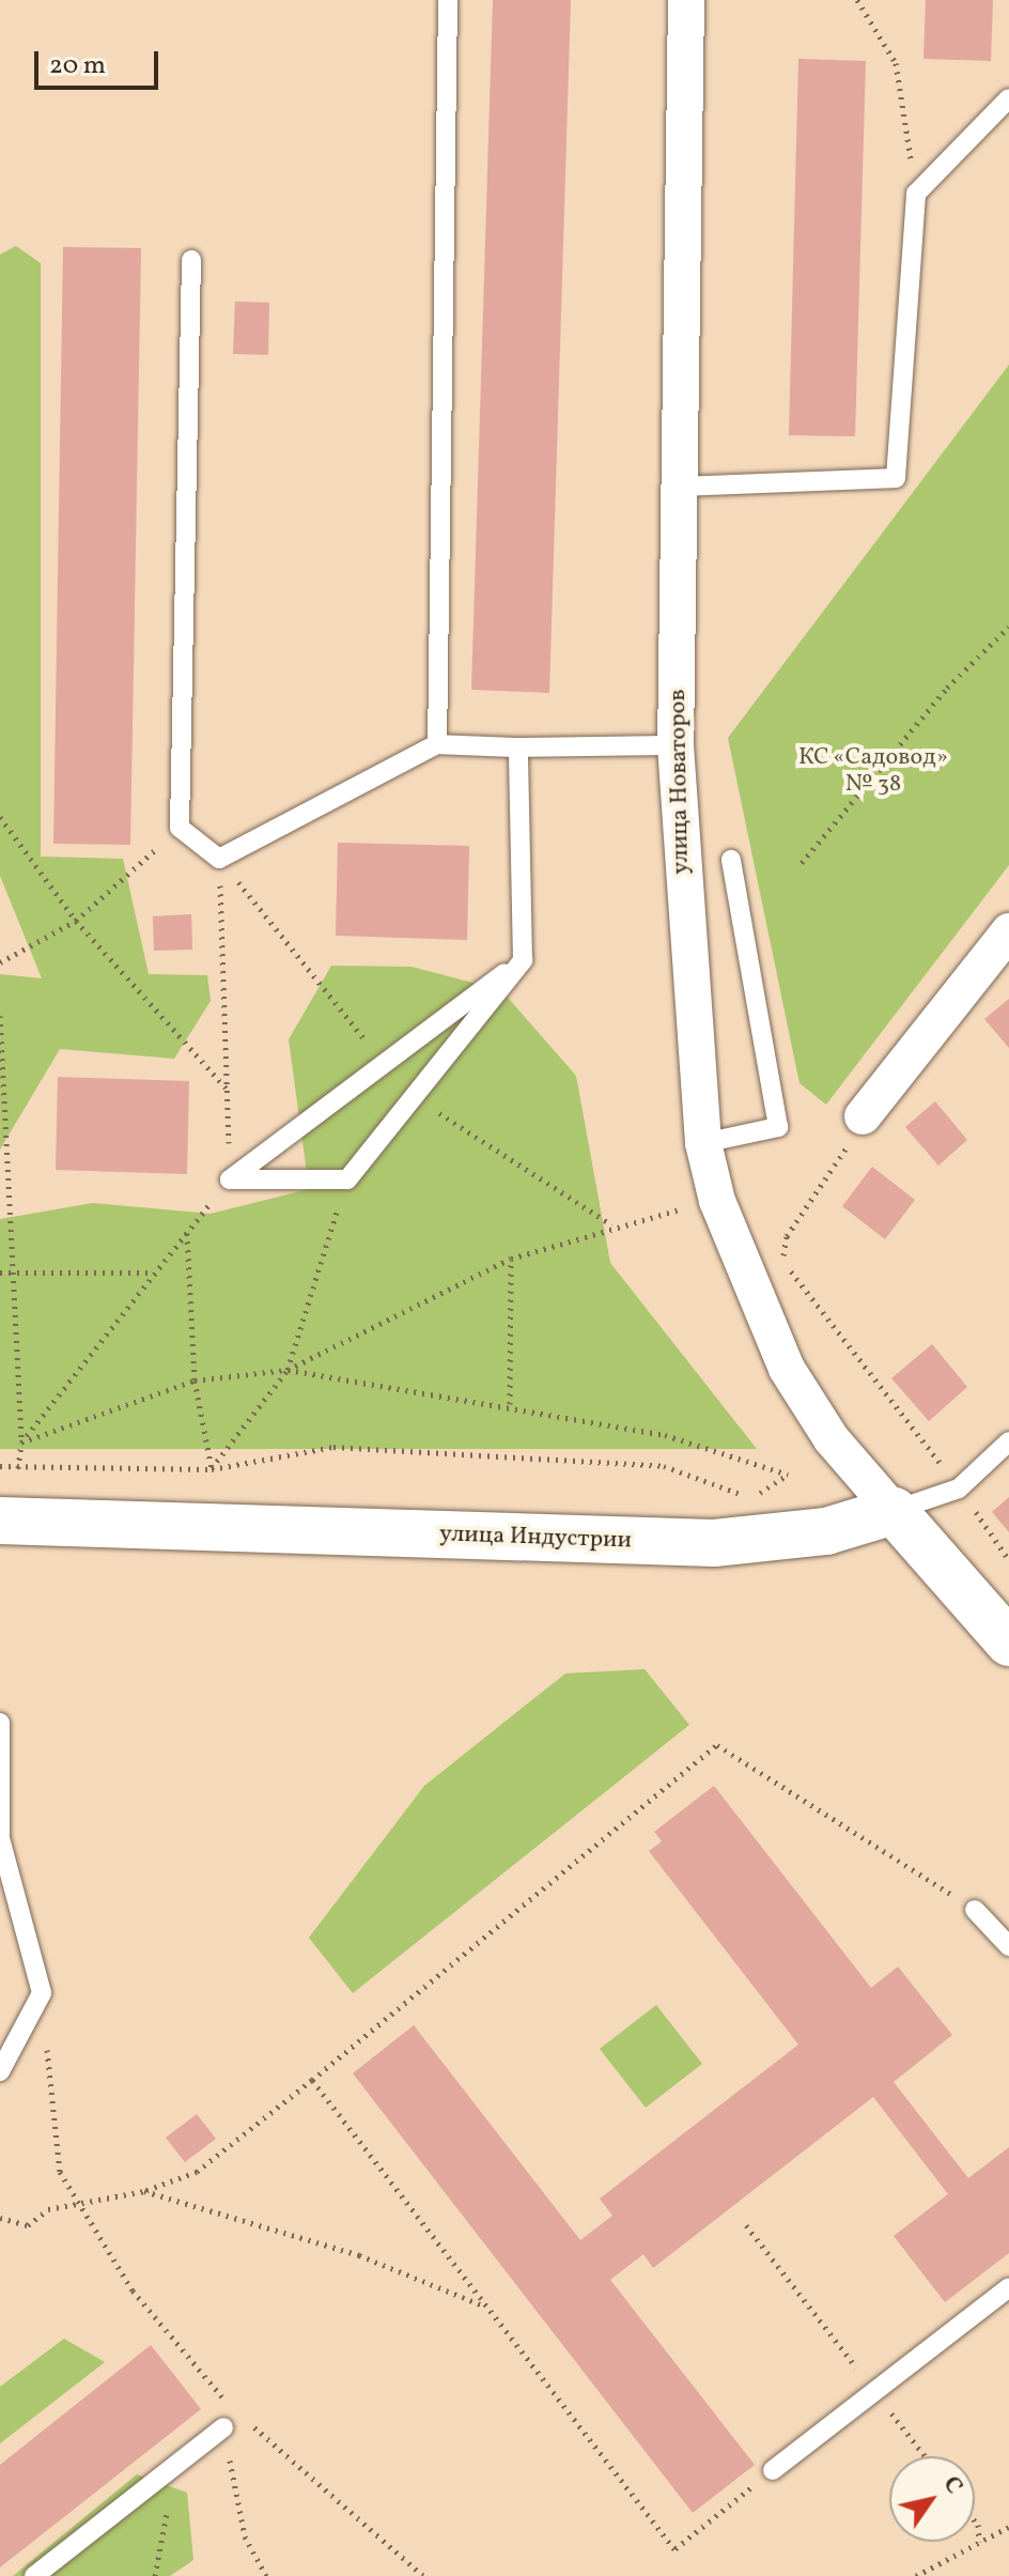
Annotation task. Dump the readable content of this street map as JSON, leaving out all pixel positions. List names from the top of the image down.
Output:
{
  "streets": {
    "street": ["улица Новаторов", "улица Индустрии"]
  },
  "crossings": [
    ["улица Новаторов", "улица Индустрии"]
  ],
  "parks": ["КС «Садовод» № 38"],
  "scale_bar": "20 m",
  "north": "top right"
}
